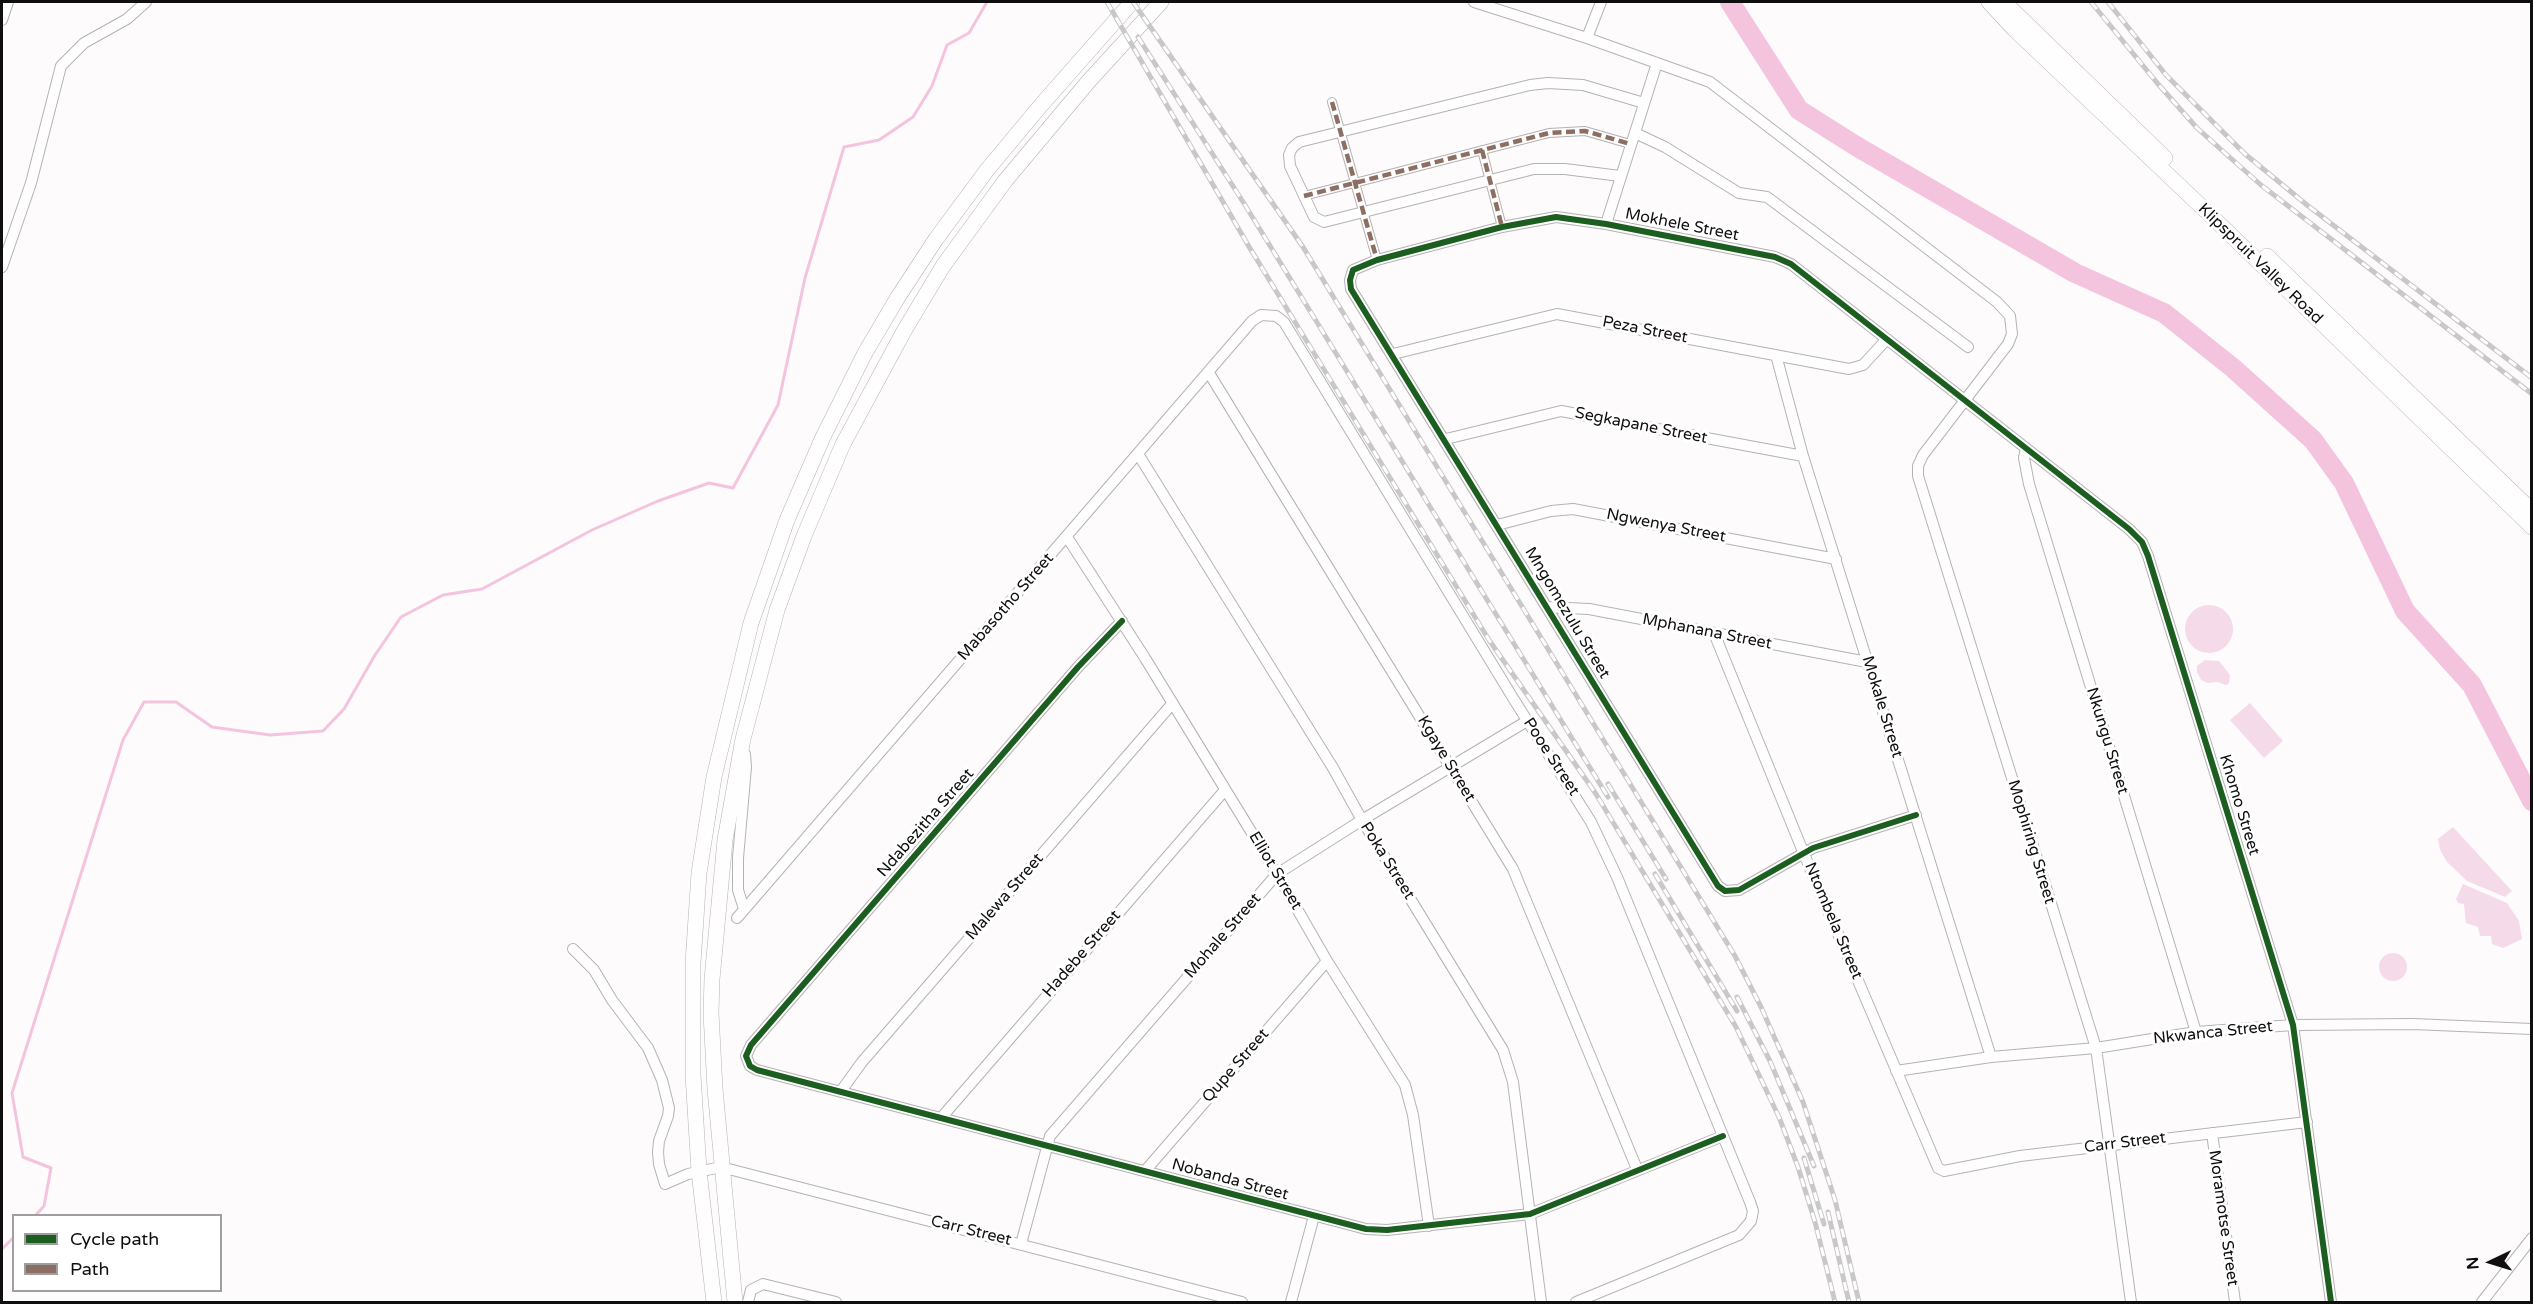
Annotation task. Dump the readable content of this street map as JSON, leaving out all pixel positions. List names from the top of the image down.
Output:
{
  "streets": {
    "main road": ["Klipspruit Valley Road"],
    "street": [
      "Mokhele Street",
      "Peza Street",
      "Segkapane Street",
      "Ngwenya Street",
      "Mabasotho Street",
      "Mngomezulu Street",
      "Mphanana Street",
      "Mokale Street",
      "Nkungu Street",
      "Pooe Street",
      "Kgaye Street",
      "Khomo Street",
      "Ndabezitha Street",
      "Mophiring Street",
      "Poka Street",
      "Elliot Street",
      "Malewa Street",
      "Ntombela Street",
      "Mohale Street",
      "Hadebe Street",
      "Nkwanca Street",
      "Qupe Street",
      "Carr Street",
      "Nobanda Street",
      "Moramotse Street"
    ]
  },
  "crossings": [
    ["Mokhele Street", "Peza Street"],
    ["Mokhele Street", "Mngomezulu Street"],
    ["Mokhele Street", "Khomo Street"],
    ["Mokhele Street", "Mophiring Street"],
    ["Peza Street", "Mngomezulu Street"],
    ["Peza Street", "Mokale Street"],
    ["Segkapane Street", "Mngomezulu Street"],
    ["Segkapane Street", "Mokale Street"],
    ["Ngwenya Street", "Mngomezulu Street"],
    ["Ngwenya Street", "Mokale Street"],
    ["Mabasotho Street", "Pooe Street"],
    ["Mabasotho Street", "Kgaye Street"],
    ["Mabasotho Street", "Poka Street"],
    ["Mabasotho Street", "Elliot Street"],
    ["Mngomezulu Street", "Mphanana Street"],
    ["Mngomezulu Street", "Ntombela Street"],
    ["Mphanana Street", "Mokale Street"],
    ["Mphanana Street", "Ntombela Street"],
    ["Mokale Street", "Nkwanca Street"],
    ["Nkungu Street", "Khomo Street"],
    ["Nkungu Street", "Nkwanca Street"],
    ["Pooe Street", "Mohale Street"],
    ["Pooe Street", "Nobanda Street"],
    ["Kgaye Street", "Mohale Street"],
    ["Kgaye Street", "Nobanda Street"],
    ["Khomo Street", "Mophiring Street"],
    ["Khomo Street", "Nkwanca Street"],
    ["Khomo Street", "Carr Street"],
    ["Ndabezitha Street", "Elliot Street"],
    ["Ndabezitha Street", "Nobanda Street"],
    ["Mophiring Street", "Nkwanca Street"],
    ["Mophiring Street", "Carr Street"],
    ["Poka Street", "Mohale Street"],
    ["Poka Street", "Nobanda Street"],
    ["Elliot Street", "Malewa Street"],
    ["Elliot Street", "Mohale Street"],
    ["Elliot Street", "Hadebe Street"],
    ["Elliot Street", "Qupe Street"],
    ["Elliot Street", "Nobanda Street"],
    ["Malewa Street", "Nobanda Street"],
    ["Ntombela Street", "Nkwanca Street"],
    ["Ntombela Street", "Carr Street"],
    ["Mohale Street", "Carr Street"],
    ["Mohale Street", "Nobanda Street"],
    ["Hadebe Street", "Nobanda Street"],
    ["Qupe Street", "Nobanda Street"],
    ["Carr Street", "Moramotse Street"]
  ],
  "legend": ["Cycle path", "Path"],
  "north": "left"
}
